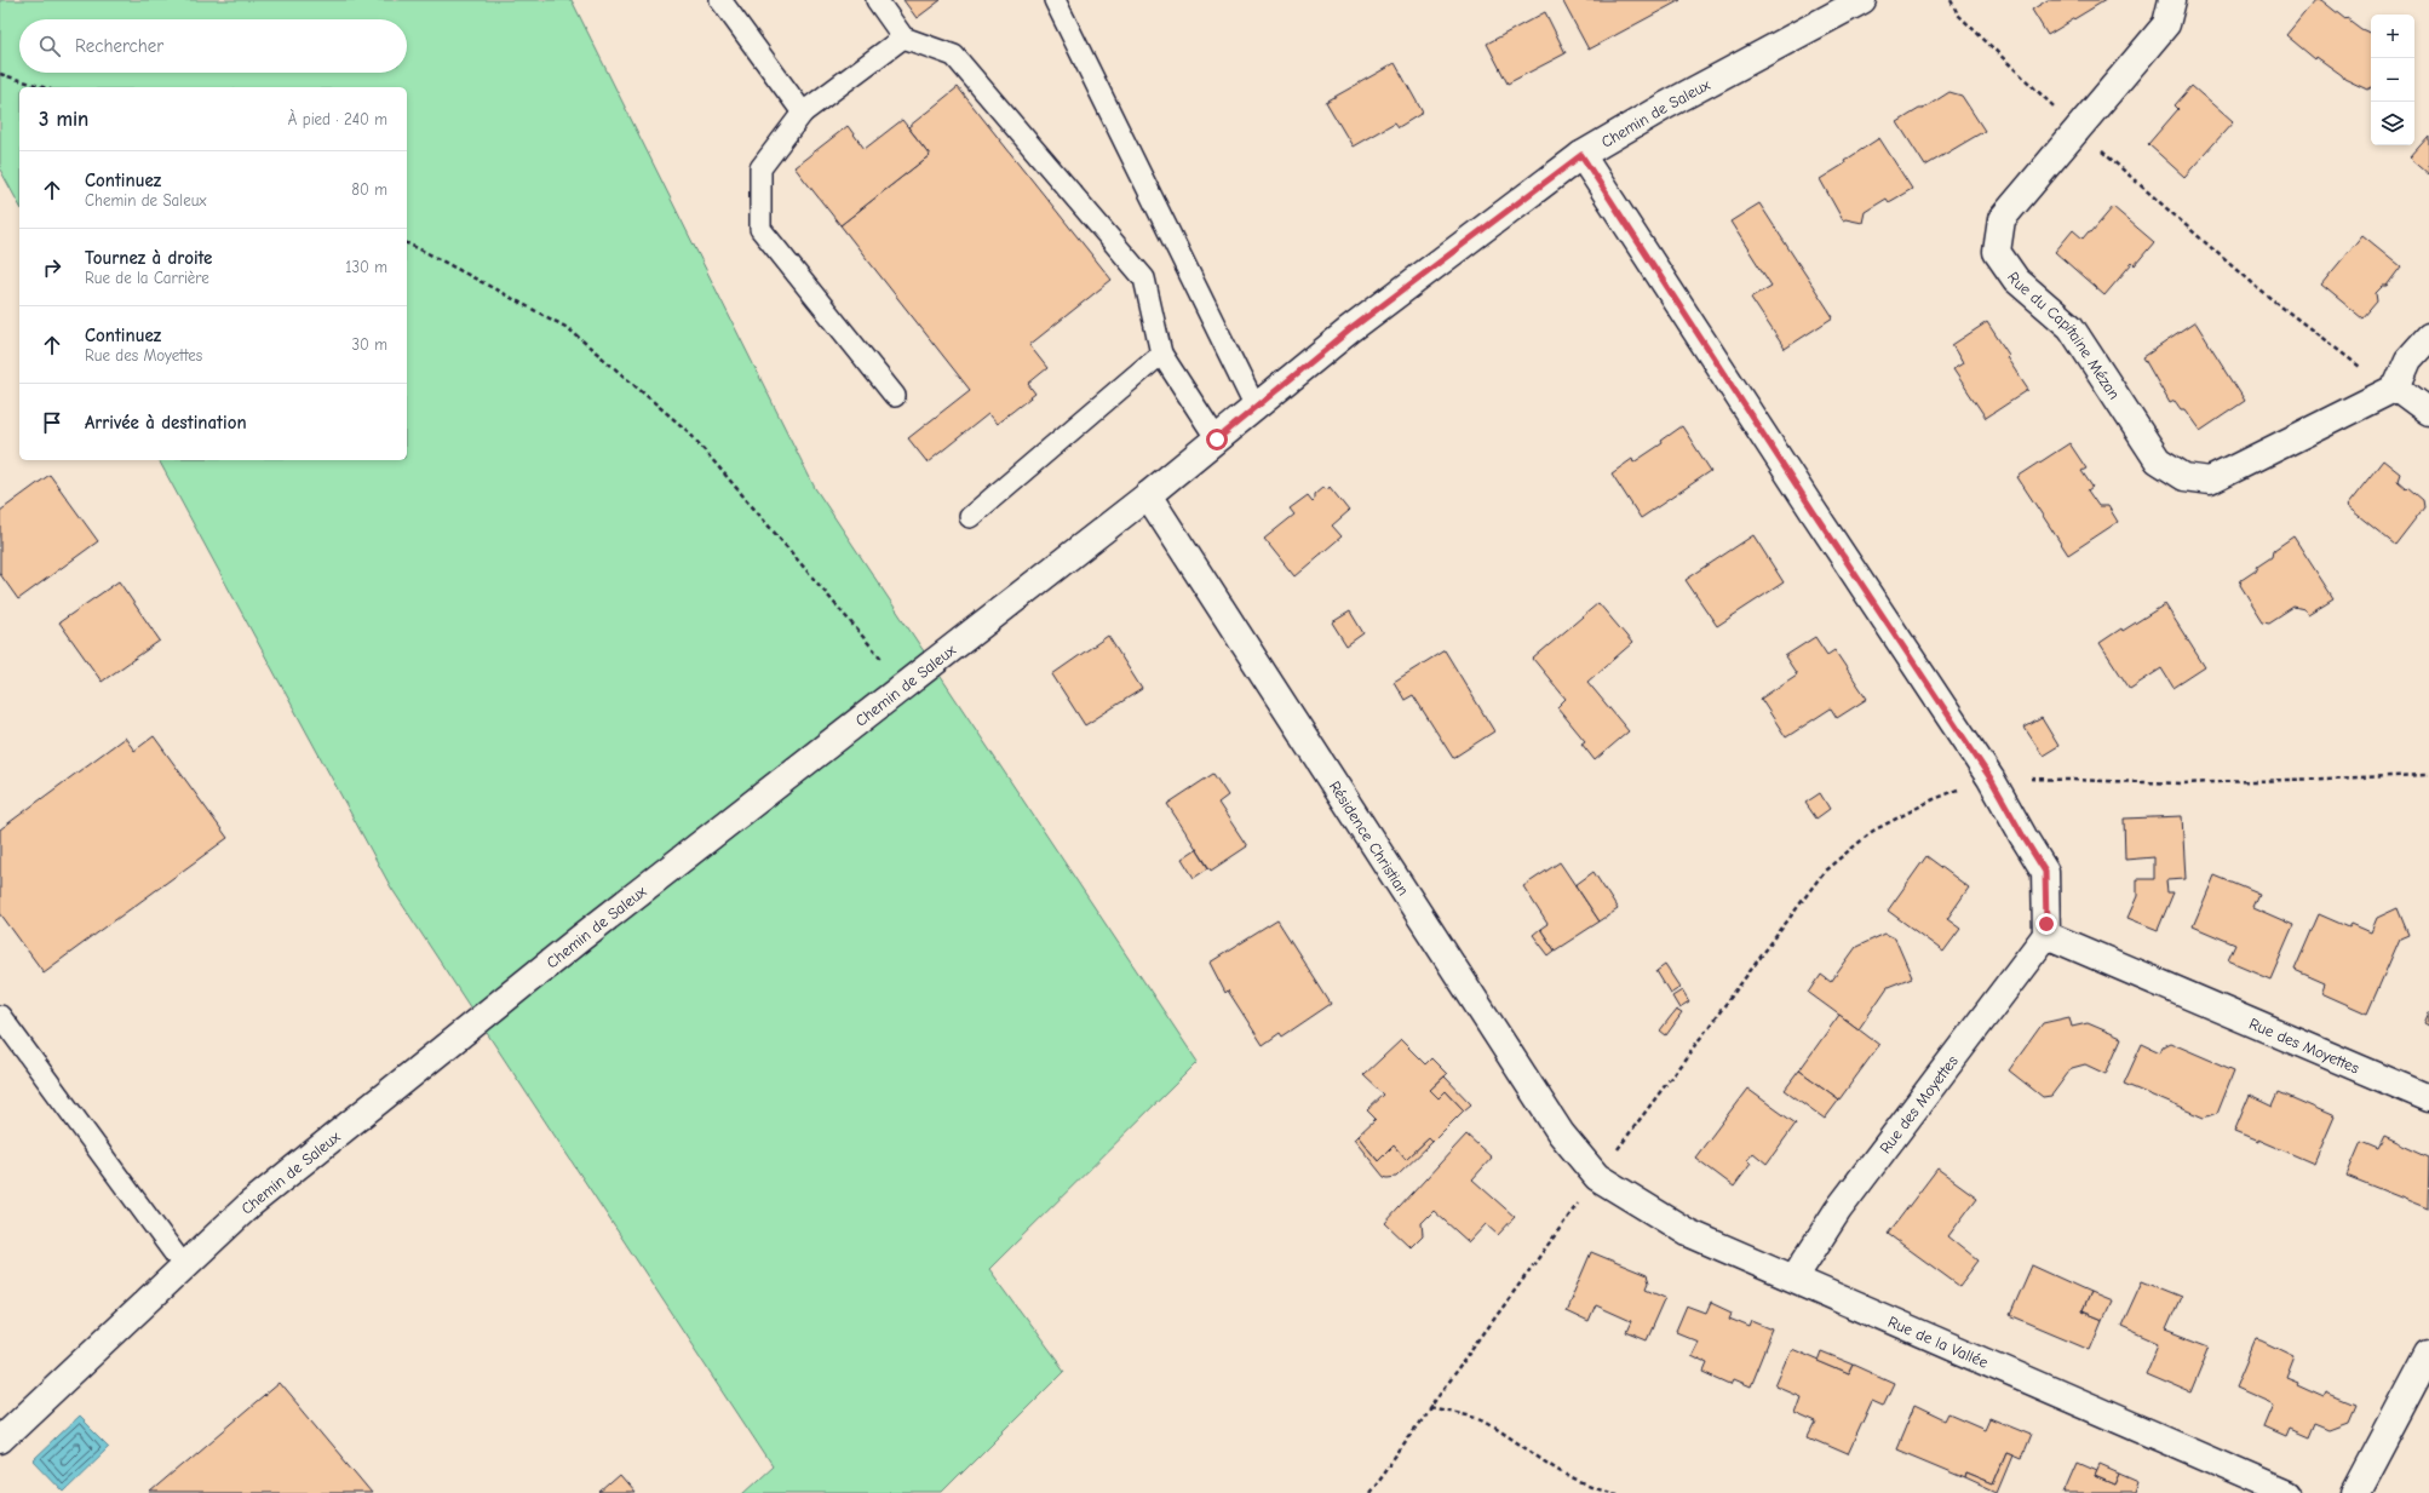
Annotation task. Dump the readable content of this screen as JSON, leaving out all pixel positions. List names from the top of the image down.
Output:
{
  "streets": {
    "street": [
      "Chemin de Saleux",
      "Rue du Capitaine Mézan",
      "Résidence Christian",
      "Rue des Moyettes",
      "Rue de la Vallée"
    ]
  },
  "crossings": [
    ["Chemin de Saleux", "Résidence Christian"],
    ["Résidence Christian", "Rue de la Vallée"],
    ["Rue des Moyettes", "Rue de la Vallée"]
  ],
  "page": {
    "map_buttons": ["+", "−"],
    "search": "Rechercher",
    "heading": ["3 min", "À pied · 240 m"],
    "list": [
      ["Continuez", "Chemin de Saleux", "80 m"],
      ["Tournez à droite", "Rue de la Carrière", "130 m"],
      ["Continuez", "Rue des Moyettes", "30 m"],
      "Arrivée à destination"
    ]
  }
}
